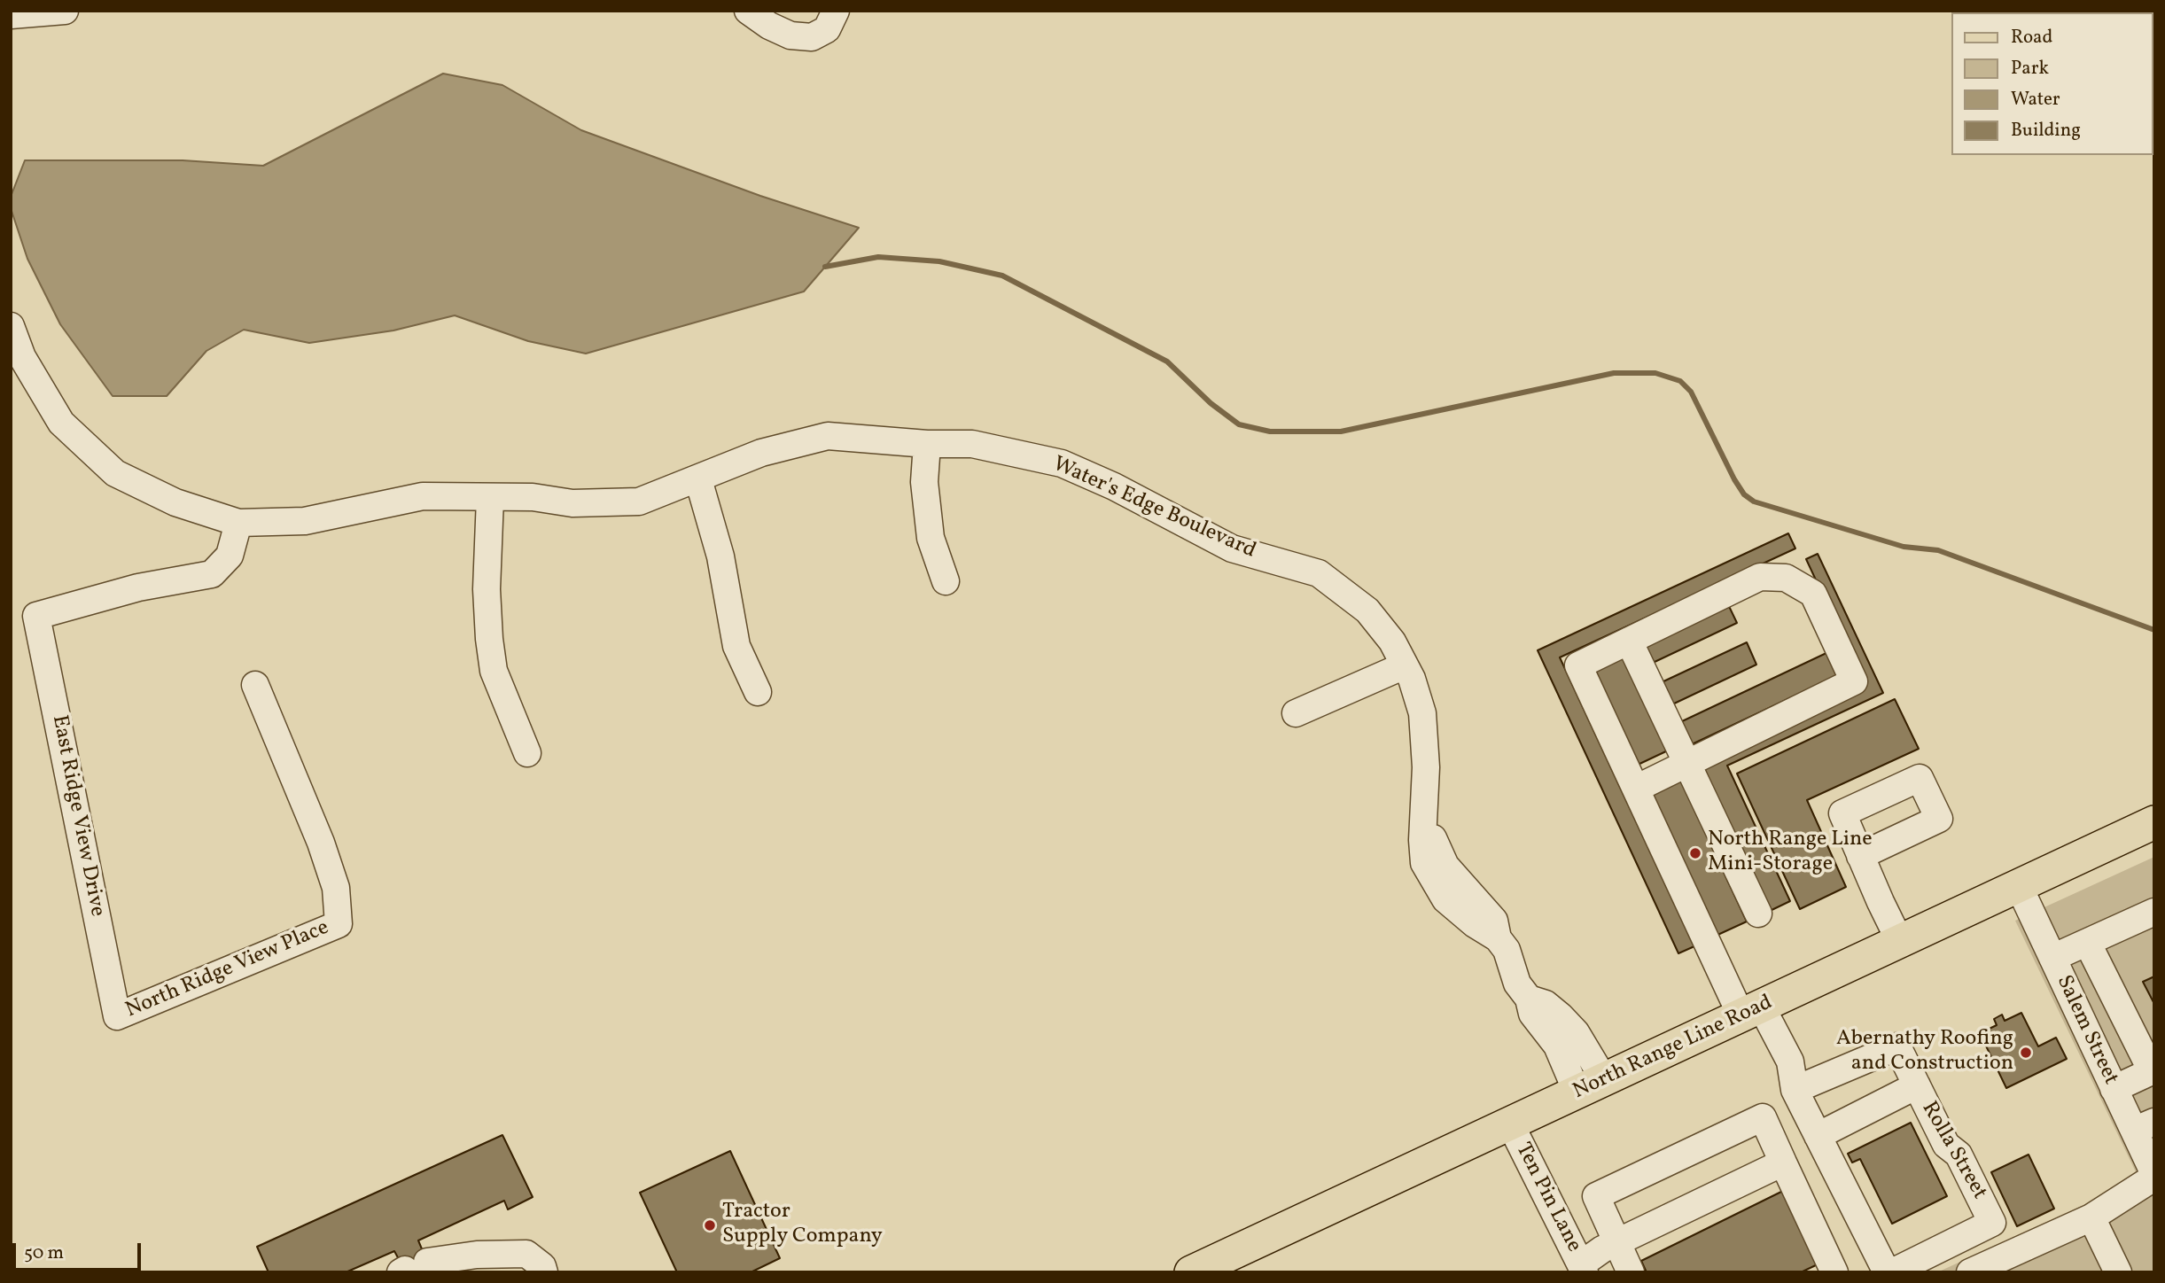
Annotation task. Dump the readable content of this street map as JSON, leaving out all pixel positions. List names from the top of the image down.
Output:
{
  "streets": {
    "main road": ["North Range Line Road"],
    "street": [
      "Water's Edge Boulevard",
      "East Ridge View Drive",
      "North Ridge View Place",
      "Salem Street",
      "Rolla Street",
      "Ten Pin Lane"
    ]
  },
  "crossings": [
    ["Water's Edge Boulevard", "East Ridge View Drive"],
    ["Water's Edge Boulevard", "North Range Line Road"],
    ["East Ridge View Drive", "North Ridge View Place"],
    ["Salem Street", "North Range Line Road"],
    ["North Range Line Road", "Ten Pin Lane"]
  ],
  "places": ["North Range Line Mini-Storage", "Abernathy Roofing and Construction", "Tractor Supply Company"],
  "legend": [
    "Road",
    "Park",
    "Water",
    "Building"
  ],
  "scale_bar": "50 m"
}
